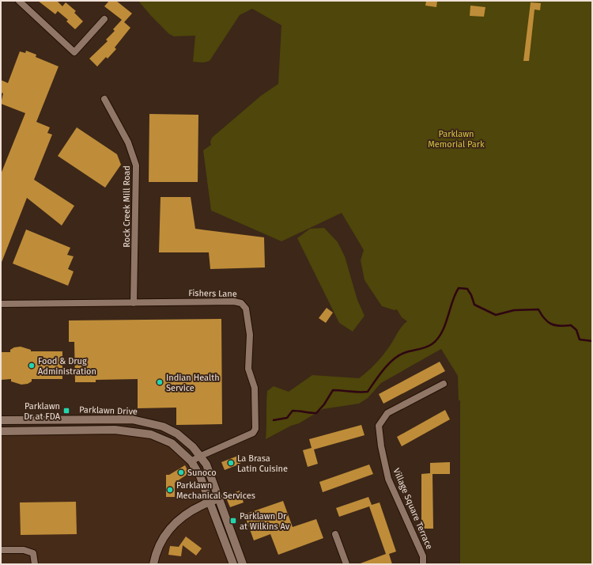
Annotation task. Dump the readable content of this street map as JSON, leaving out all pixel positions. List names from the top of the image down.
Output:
{
  "streets": {
    "main road": ["Parklawn Drive"],
    "street": ["Rock Creek Mill Road", "Fishers Lane", "Village Square Terrace"]
  },
  "crossings": [
    ["Rock Creek Mill Road", "Fishers Lane"],
    ["Fishers Lane", "Parklawn Drive"]
  ],
  "parks": ["Parklawn Memorial Park"],
  "places": {
    "other": [
      "Food & Drug Administration",
      "Indian Health Service",
      "La Brasa Latin Cuisine",
      "Sunoco",
      "Parklawn Mechanical Services"
    ],
    "transit": ["Parklawn Dr at FDA", "Parklawn Dr at Wilkins Av"]
  }
}
